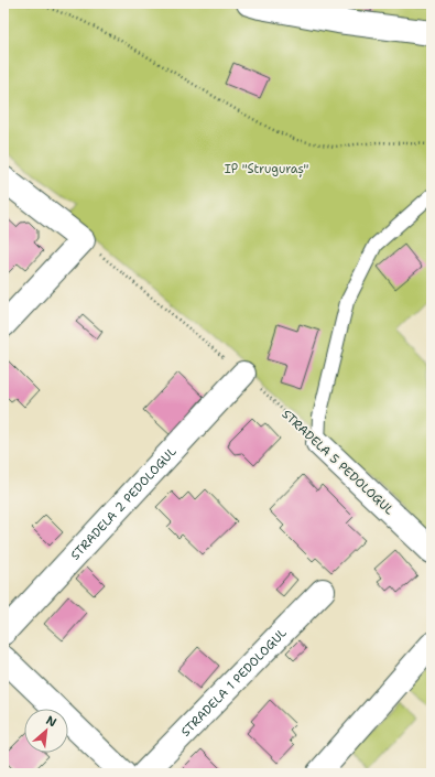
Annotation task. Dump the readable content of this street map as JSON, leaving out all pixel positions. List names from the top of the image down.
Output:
{
  "streets": {
    "street": ["STRADELA 5 PEDOLOGUL", "STRADELA 2 PEDOLOGUL", "STRADELA 1 PEDOLOGUL"]
  },
  "crossings": [
    ["STRADELA 5 PEDOLOGUL", "STRADELA 2 PEDOLOGUL"]
  ],
  "parks": ["IP \"Struguraș\""],
  "north": "top right"
}
